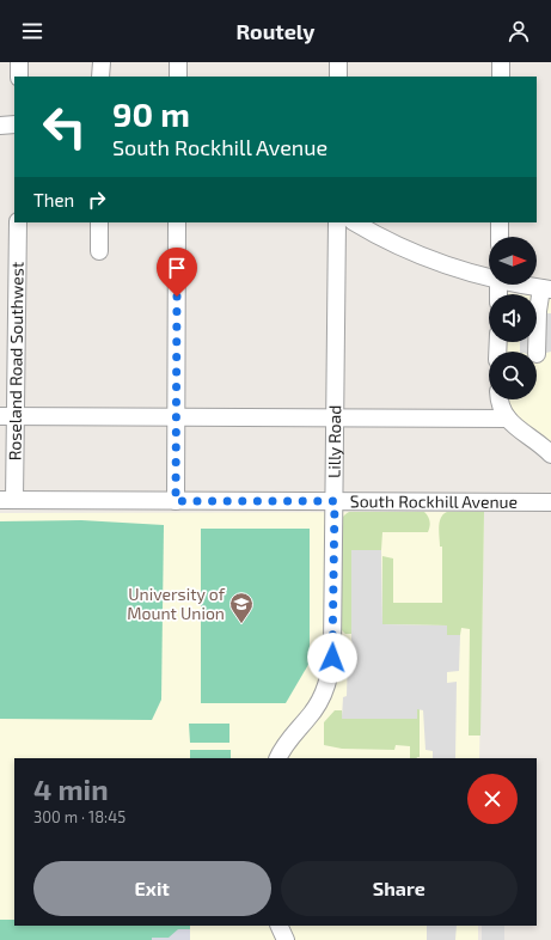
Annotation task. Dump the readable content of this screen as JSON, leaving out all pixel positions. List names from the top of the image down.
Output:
{
  "streets": {
    "street": ["Roseland Road Southwest", "Lilly Road", "South Rockhill Avenue"]
  },
  "crossings": [
    ["Roseland Road Southwest", "South Rockhill Avenue"],
    ["Lilly Road", "South Rockhill Avenue"]
  ],
  "places": {
    "school or university": ["University of Mount Union"]
  },
  "north": "right",
  "page": {
    "header": "Routely",
    "turn": ["90 m", "South Rockhill Avenue"],
    "then": "Then",
    "heading": ["4 min", "300 m · 18:45"],
    "buttons": ["Exit", "Share"]
  }
}
